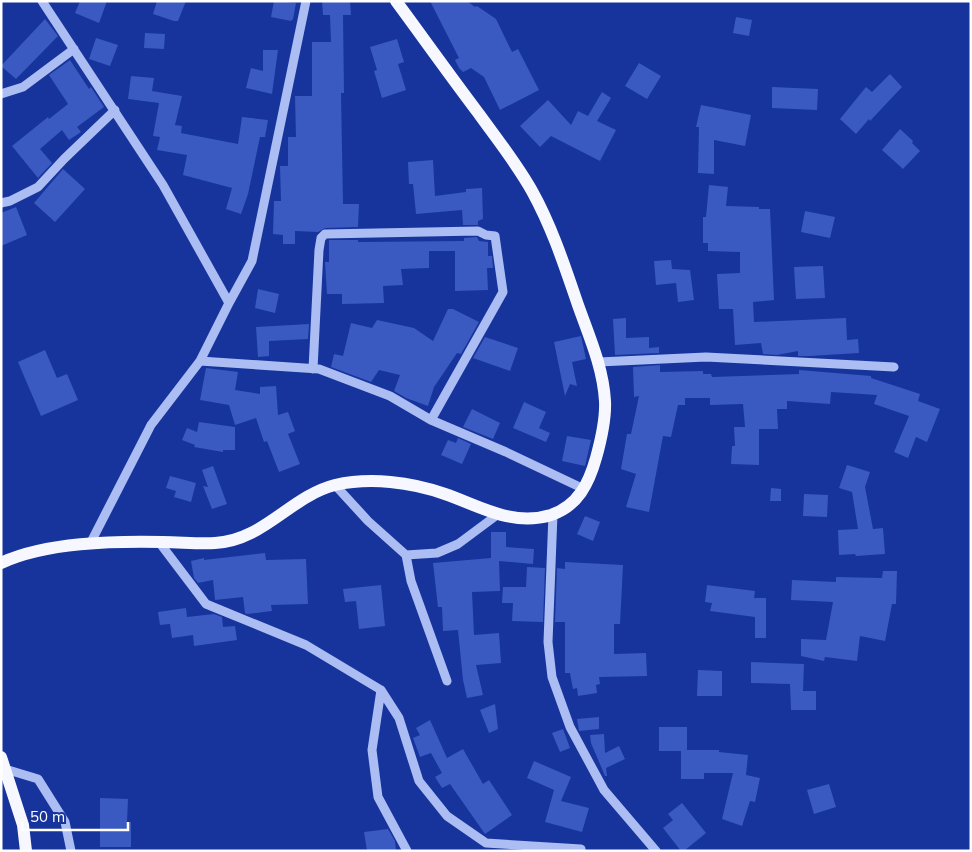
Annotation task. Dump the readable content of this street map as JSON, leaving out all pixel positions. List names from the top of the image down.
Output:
{
  "scale_bar": "50 m"
}
